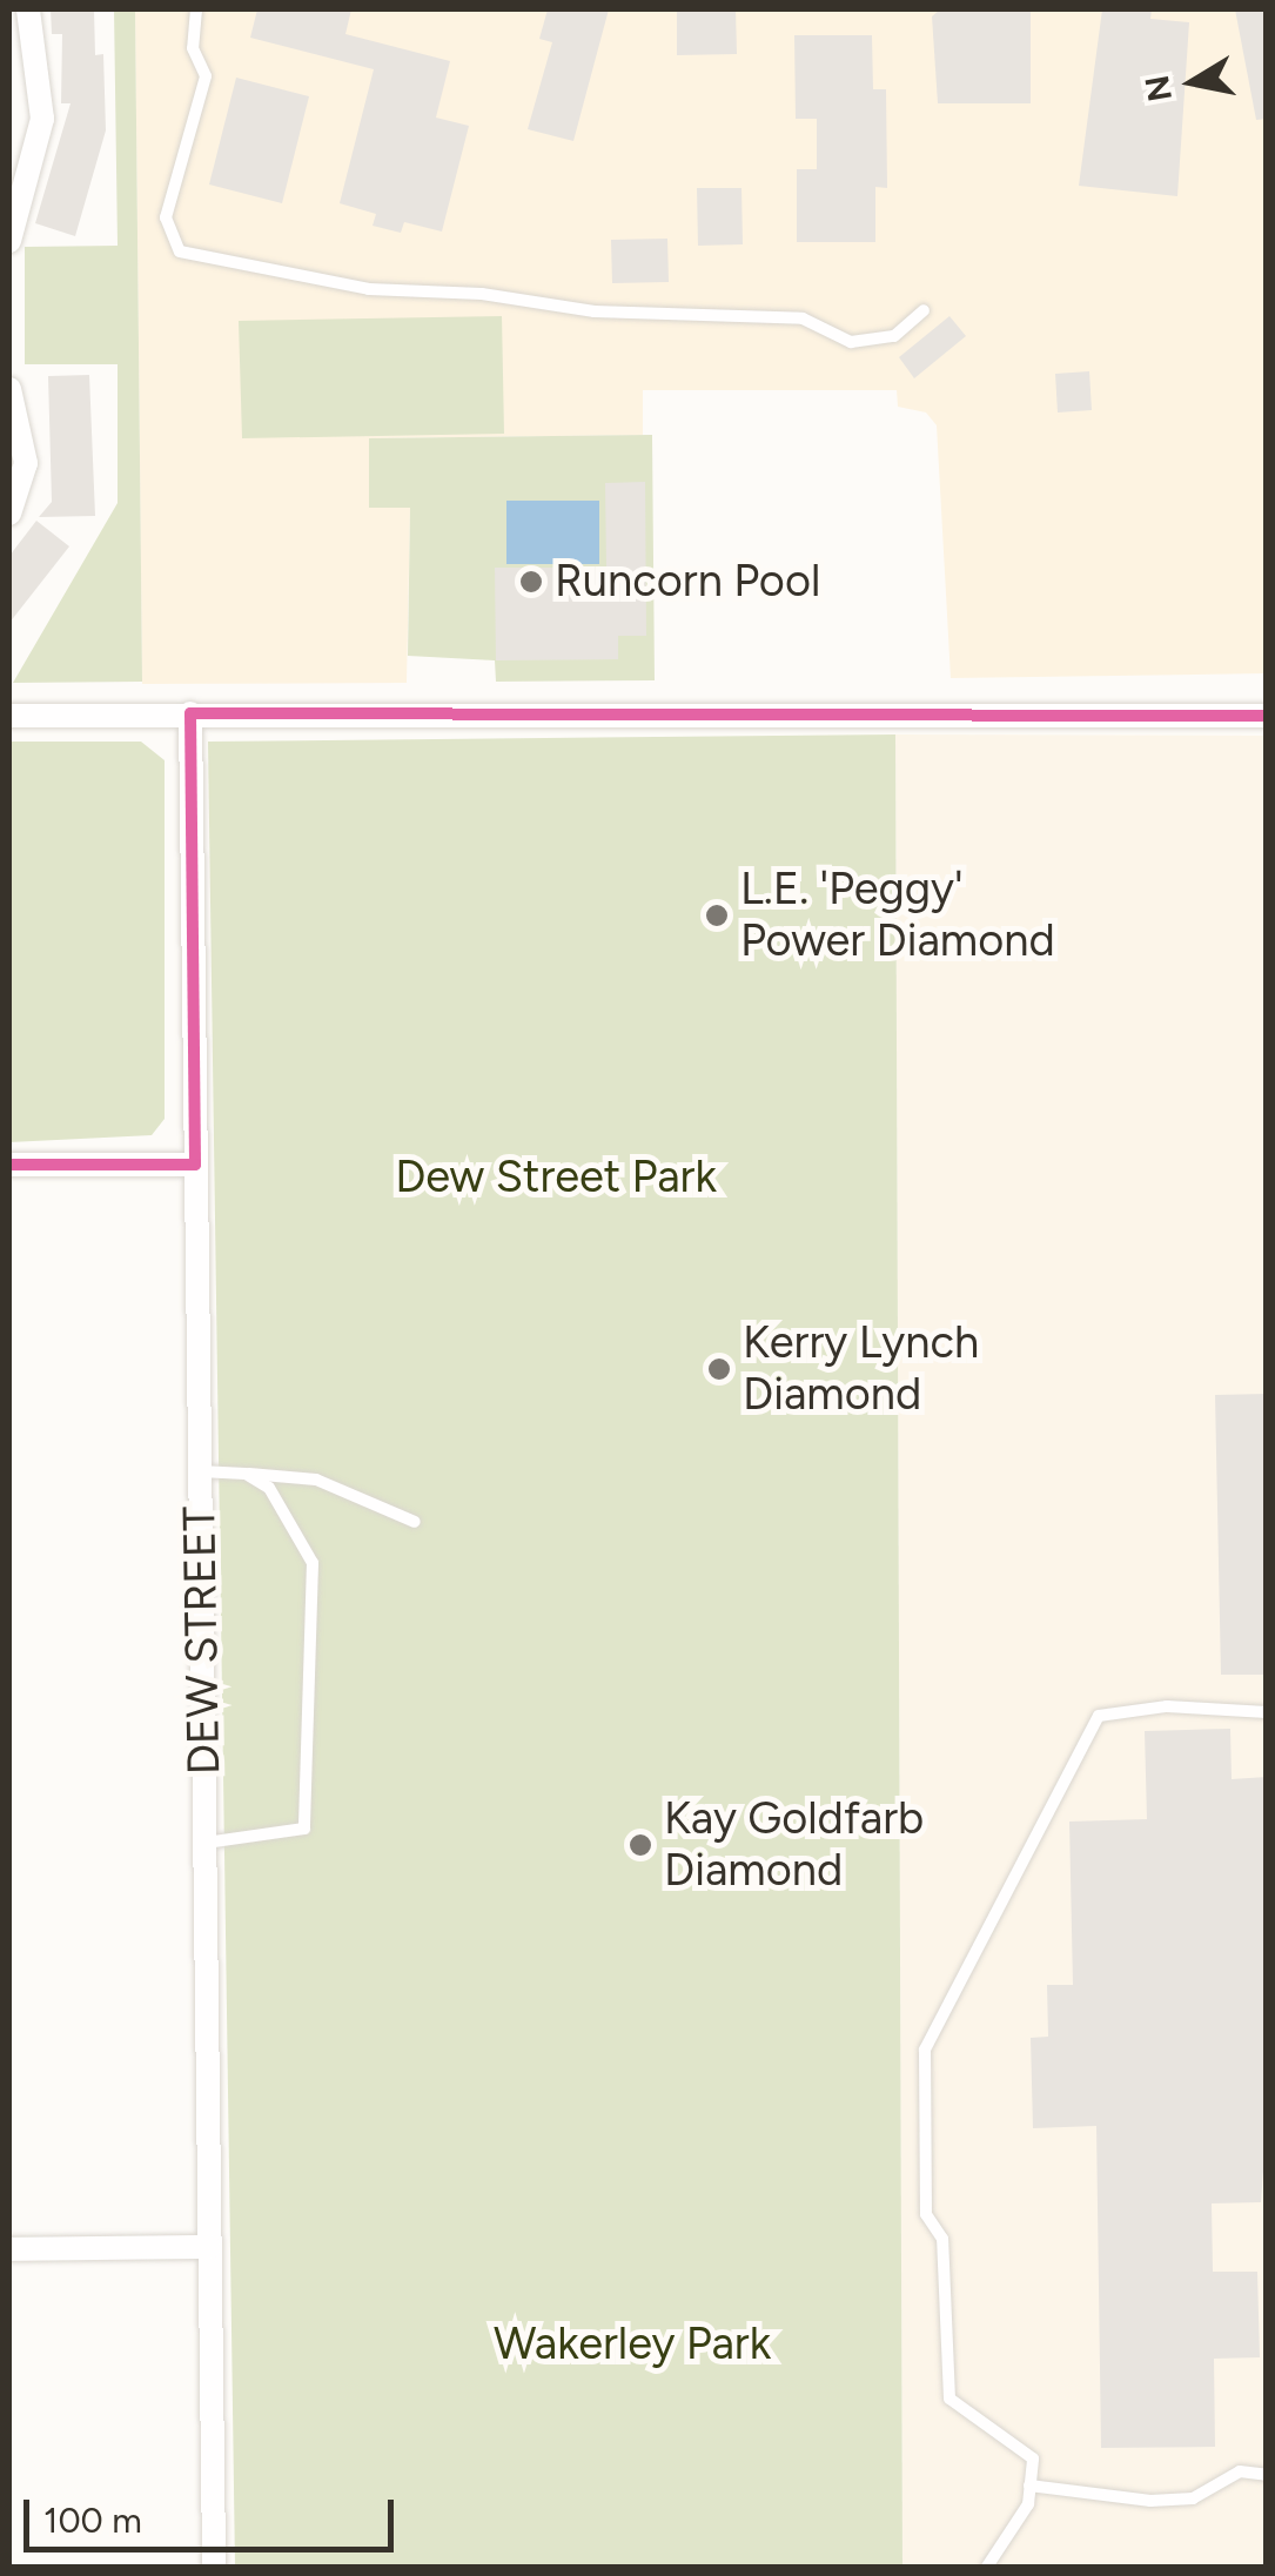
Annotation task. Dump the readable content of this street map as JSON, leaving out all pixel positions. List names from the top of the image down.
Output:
{
  "streets": {
    "street": ["DEW STREET"]
  },
  "parks": ["Dew Street Park", "Wakerley Park"],
  "places": [
    "Runcorn Pool",
    "L.E. 'Peggy' Power Diamond",
    "Kerry Lynch Diamond",
    "Kay Goldfarb Diamond"
  ],
  "scale_bar": "100 m",
  "north": "left"
}
